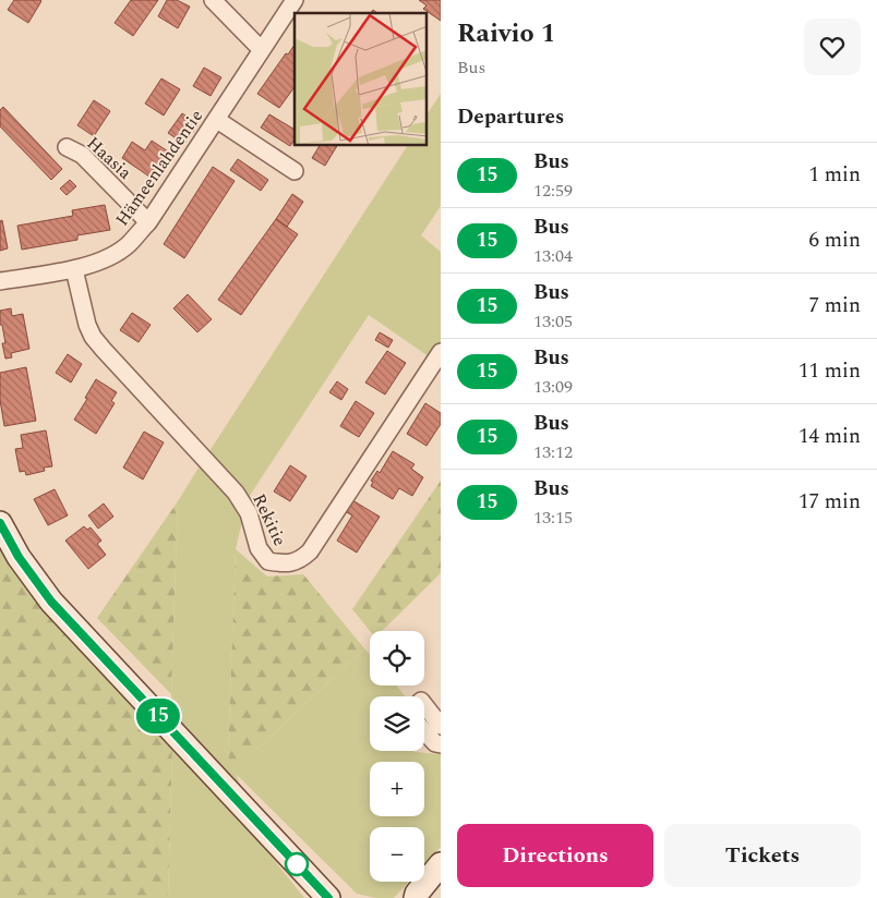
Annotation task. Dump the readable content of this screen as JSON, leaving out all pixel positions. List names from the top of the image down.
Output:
{
  "streets": {
    "street": ["Haasia", "Hämeenlahdentie", "Rekitie"]
  },
  "crossings": [
    ["Haasia", "Hämeenlahdentie"],
    ["Hämeenlahdentie", "Rekitie"]
  ],
  "lines": ["bus line 15"],
  "page": {
    "on_map": "15",
    "heading": [
      ["Raivio 1", "Bus"],
      "Departures"
    ],
    "list": [
      {
        "mark": "15",
        "name": "Bus",
        "note": "12:59",
        "value": "1 min"
      },
      {
        "mark": "15",
        "name": "Bus",
        "note": "13:04",
        "value": "6 min"
      },
      {
        "mark": "15",
        "name": "Bus",
        "note": "13:05",
        "value": "7 min"
      },
      {
        "mark": "15",
        "name": "Bus",
        "note": "13:09",
        "value": "11 min"
      },
      {
        "mark": "15",
        "name": "Bus",
        "note": "13:12",
        "value": "14 min"
      },
      {
        "mark": "15",
        "name": "Bus",
        "note": "13:15",
        "value": "17 min"
      }
    ],
    "map_buttons": ["+", "−"],
    "buttons": ["Directions", "Tickets"]
  }
}
